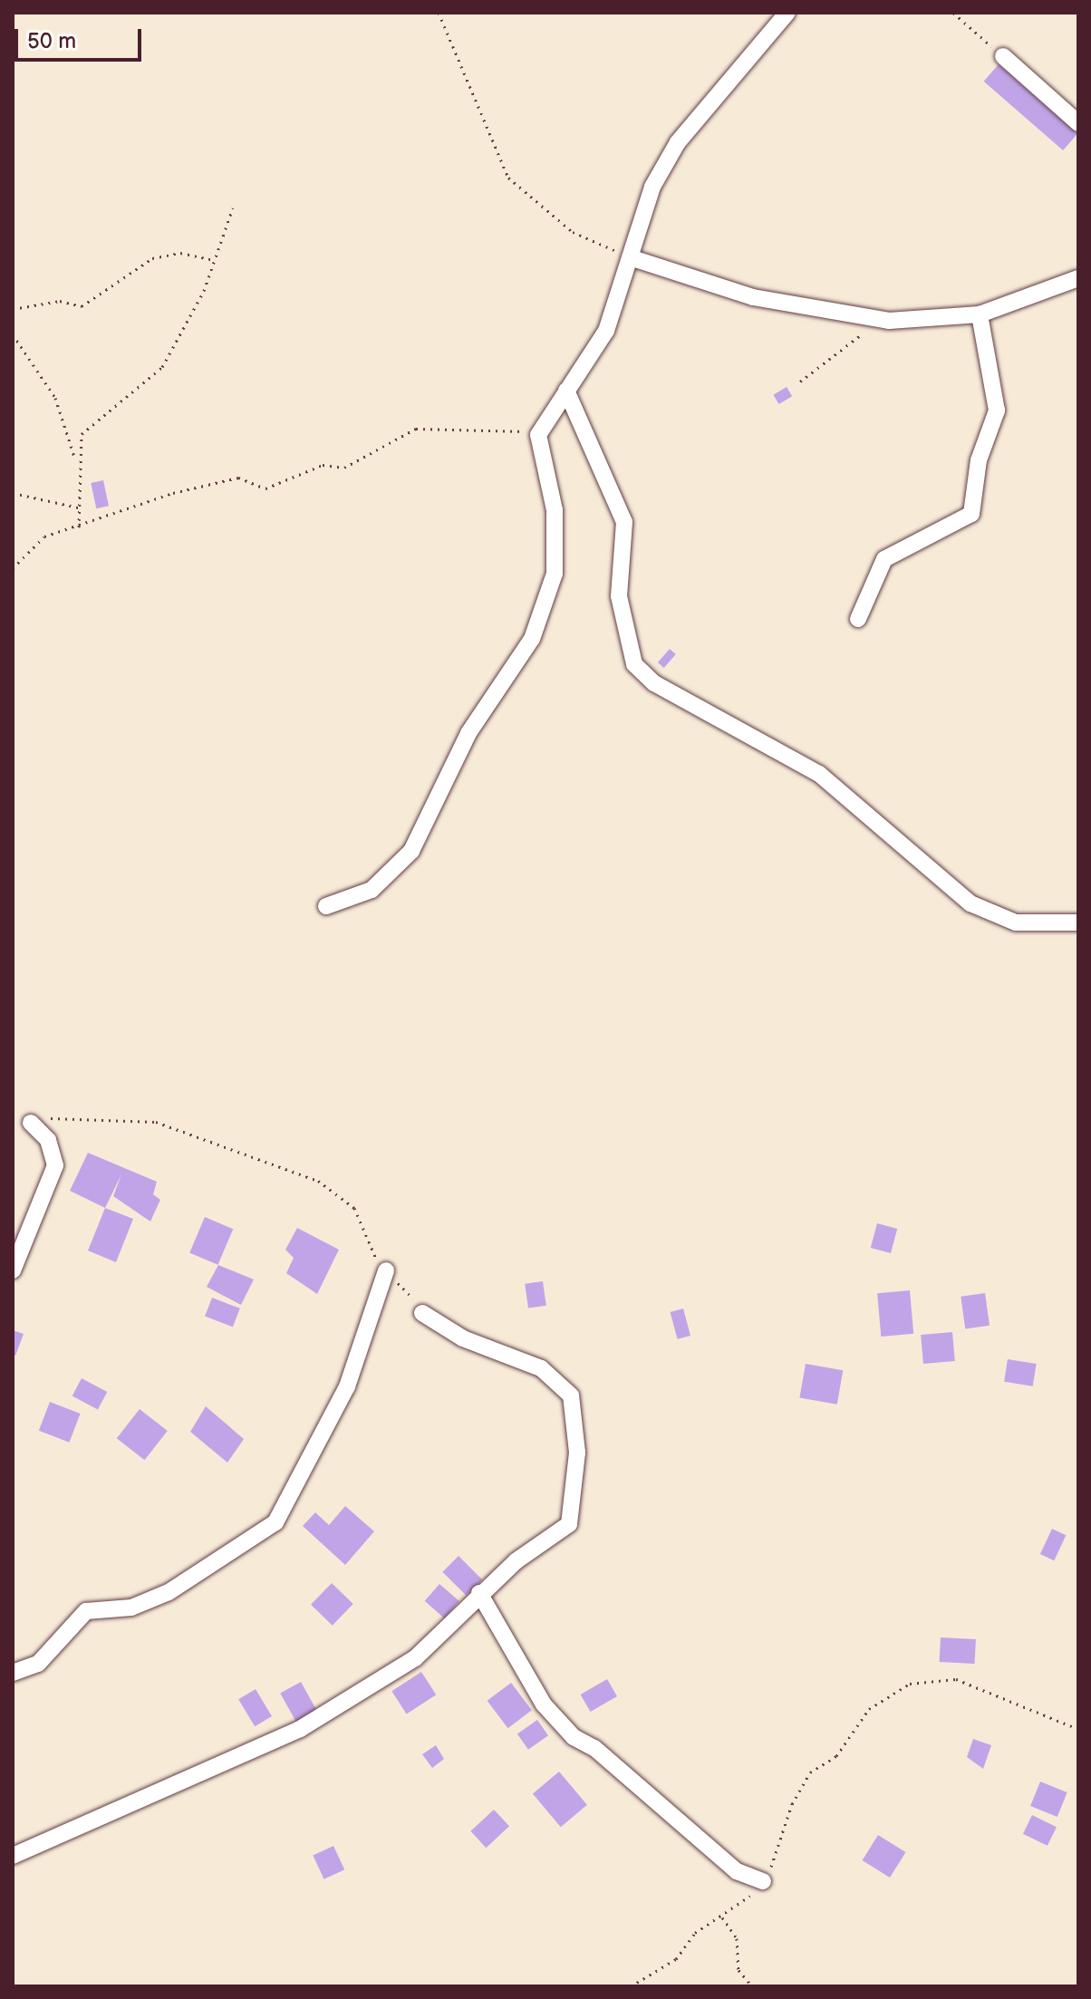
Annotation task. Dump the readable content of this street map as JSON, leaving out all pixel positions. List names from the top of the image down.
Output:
{
  "scale_bar": "50 m"
}
